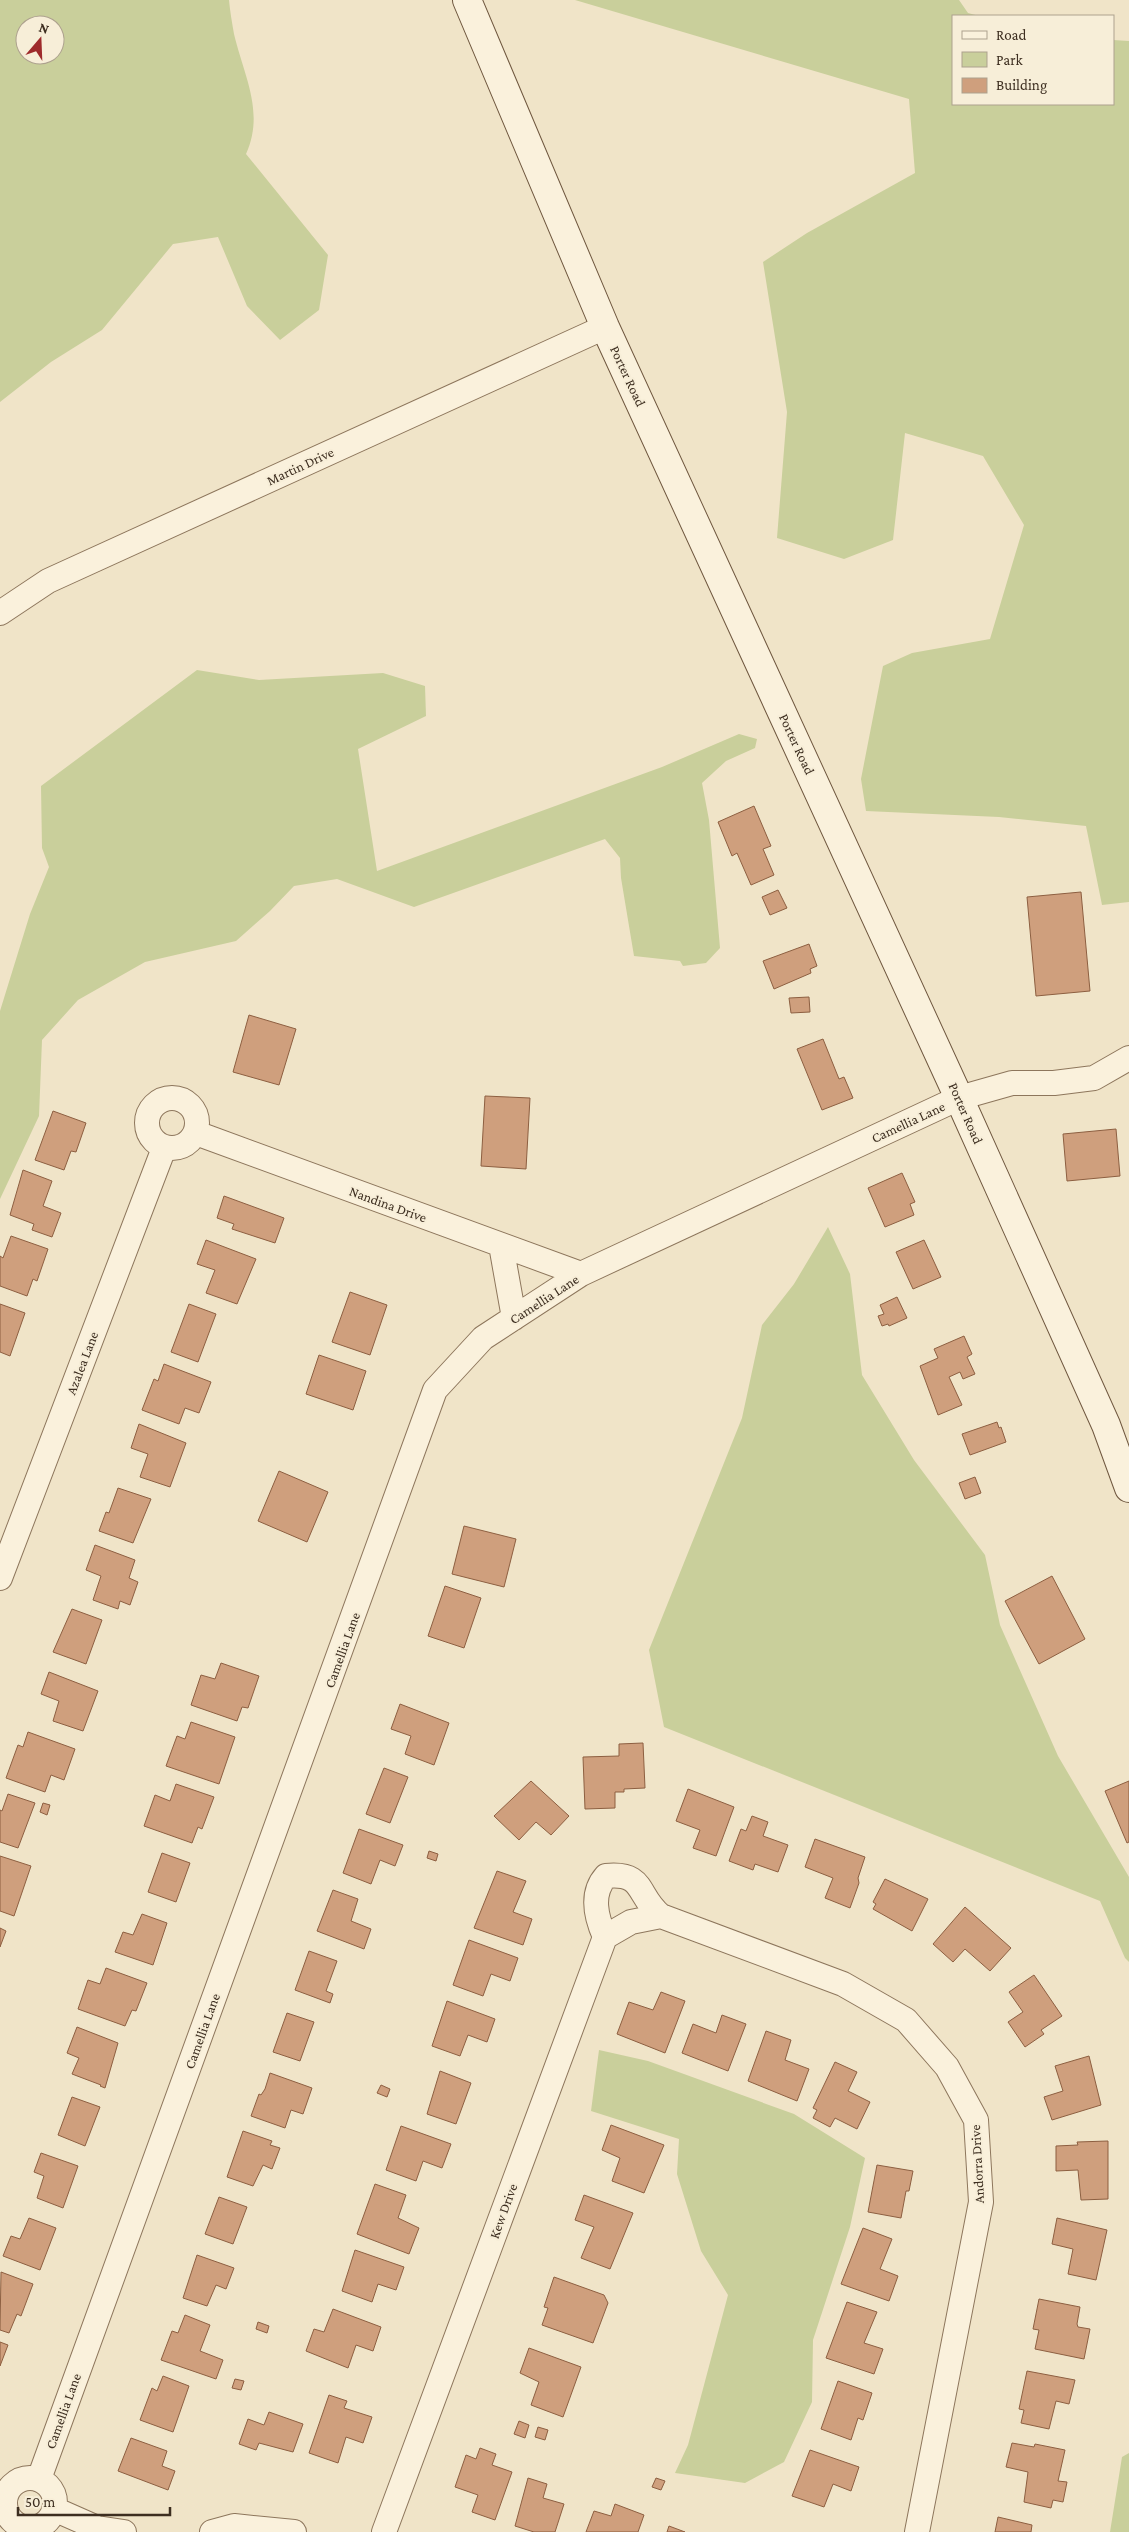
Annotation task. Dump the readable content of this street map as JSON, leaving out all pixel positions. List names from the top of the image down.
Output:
{
  "streets": {
    "main road": ["Porter Road"],
    "street": [
      "Martin Drive",
      "Camellia Lane",
      "Nandina Drive",
      "Azalea Lane",
      "Andorra Drive",
      "Kew Drive"
    ]
  },
  "crossings": [
    ["Porter Road", "Martin Drive"],
    ["Porter Road", "Camellia Lane"],
    ["Camellia Lane", "Nandina Drive"],
    ["Nandina Drive", "Azalea Lane"],
    ["Andorra Drive", "Kew Drive"]
  ],
  "legend": ["Road", "Park", "Building"],
  "scale_bar": "50 m",
  "north": "top"
}
